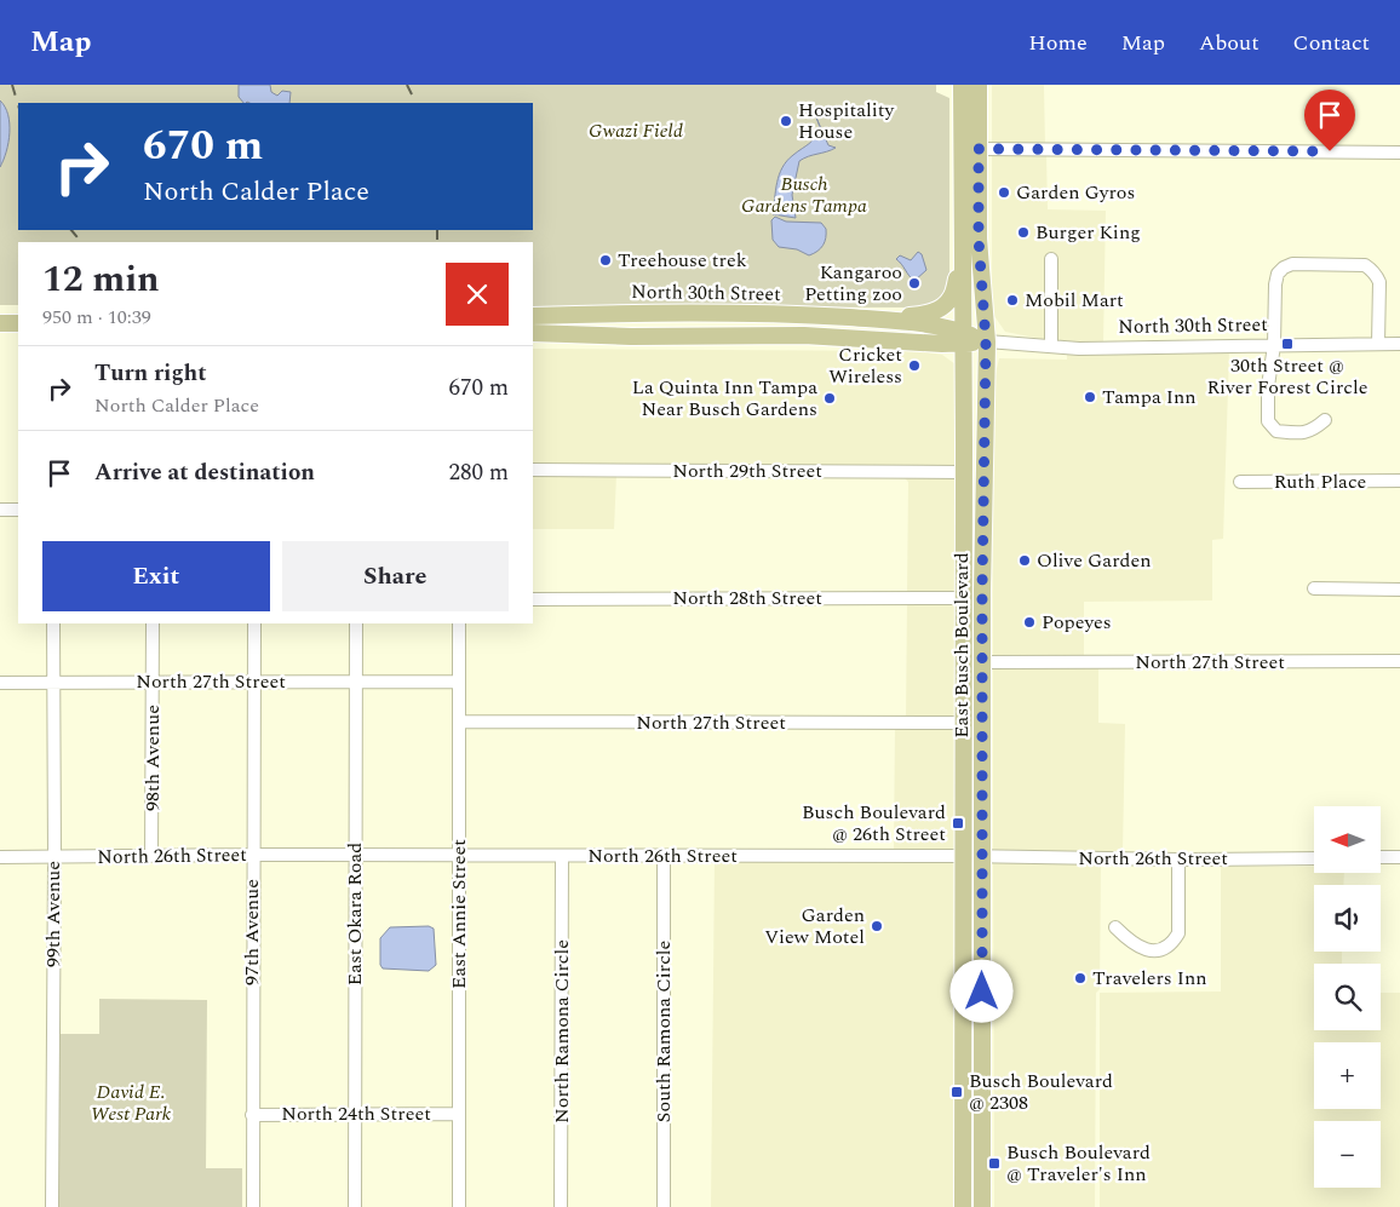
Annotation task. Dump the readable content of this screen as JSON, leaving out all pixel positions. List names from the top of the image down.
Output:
{
  "streets": {
    "main road": ["North 30th Street", "East Busch Boulevard"],
    "street": [
      "North 29th Street",
      "Ruth Place",
      "North 28th Street",
      "North 27th Street",
      "98th Avenue",
      "North 26th Street",
      "99th Avenue",
      "East Okara Road",
      "East Annie Street",
      "97th Avenue",
      "North Ramona Circle",
      "South Ramona Circle",
      "North 24th Street"
    ]
  },
  "crossings": [
    ["North 30th Street", "East Busch Boulevard"],
    ["North 29th Street", "East Busch Boulevard"],
    ["North 28th Street", "East Busch Boulevard"],
    ["East Busch Boulevard", "North 27th Street"],
    ["East Busch Boulevard", "North 26th Street"],
    ["North 27th Street", "98th Avenue"],
    ["North 27th Street", "99th Avenue"],
    ["North 27th Street", "East Okara Road"],
    ["North 27th Street", "East Annie Street"],
    ["North 27th Street", "97th Avenue"],
    ["98th Avenue", "North 26th Street"],
    ["North 26th Street", "99th Avenue"],
    ["North 26th Street", "East Okara Road"],
    ["North 26th Street", "East Annie Street"],
    ["North 26th Street", "97th Avenue"],
    ["North 26th Street", "North Ramona Circle"],
    ["North 26th Street", "South Ramona Circle"],
    ["East Okara Road", "North 24th Street"],
    ["East Annie Street", "North 24th Street"],
    ["97th Avenue", "North 24th Street"]
  ],
  "parks": ["Gwazi Field", "Busch Gardens Tampa", "David E. West Park"],
  "places": {
    "other": [
      "Hospitality House",
      "Garden Gyros",
      "Burger King",
      "Treehouse trek",
      "Kangaroo Petting zoo",
      "Mobil Mart",
      "Cricket Wireless",
      "Tampa Inn",
      "La Quinta Inn Tampa Near Busch Gardens",
      "Olive Garden",
      "Popeyes",
      "Garden View Motel",
      "Travelers Inn"
    ],
    "transit": [
      "30th Street @ River Forest Circle",
      "Busch Boulevard @ 26th Street",
      "Busch Boulevard @ 2308",
      "Busch Boulevard @ Traveler's Inn"
    ]
  },
  "north": "left",
  "page": {
    "header": "Map",
    "nav": [
      "Home",
      "Map",
      "About",
      "Contact"
    ],
    "turn": ["670 m", "North Calder Place"],
    "heading": ["12 min", "950 m · 10:39"],
    "list": [
      {
        "name": "Turn right",
        "note": "North Calder Place",
        "value": "670 m"
      },
      {
        "name": "Arrive at destination",
        "value": "280 m"
      }
    ],
    "buttons": ["Exit", "Share"],
    "map_buttons": ["+", "−"]
  }
}
